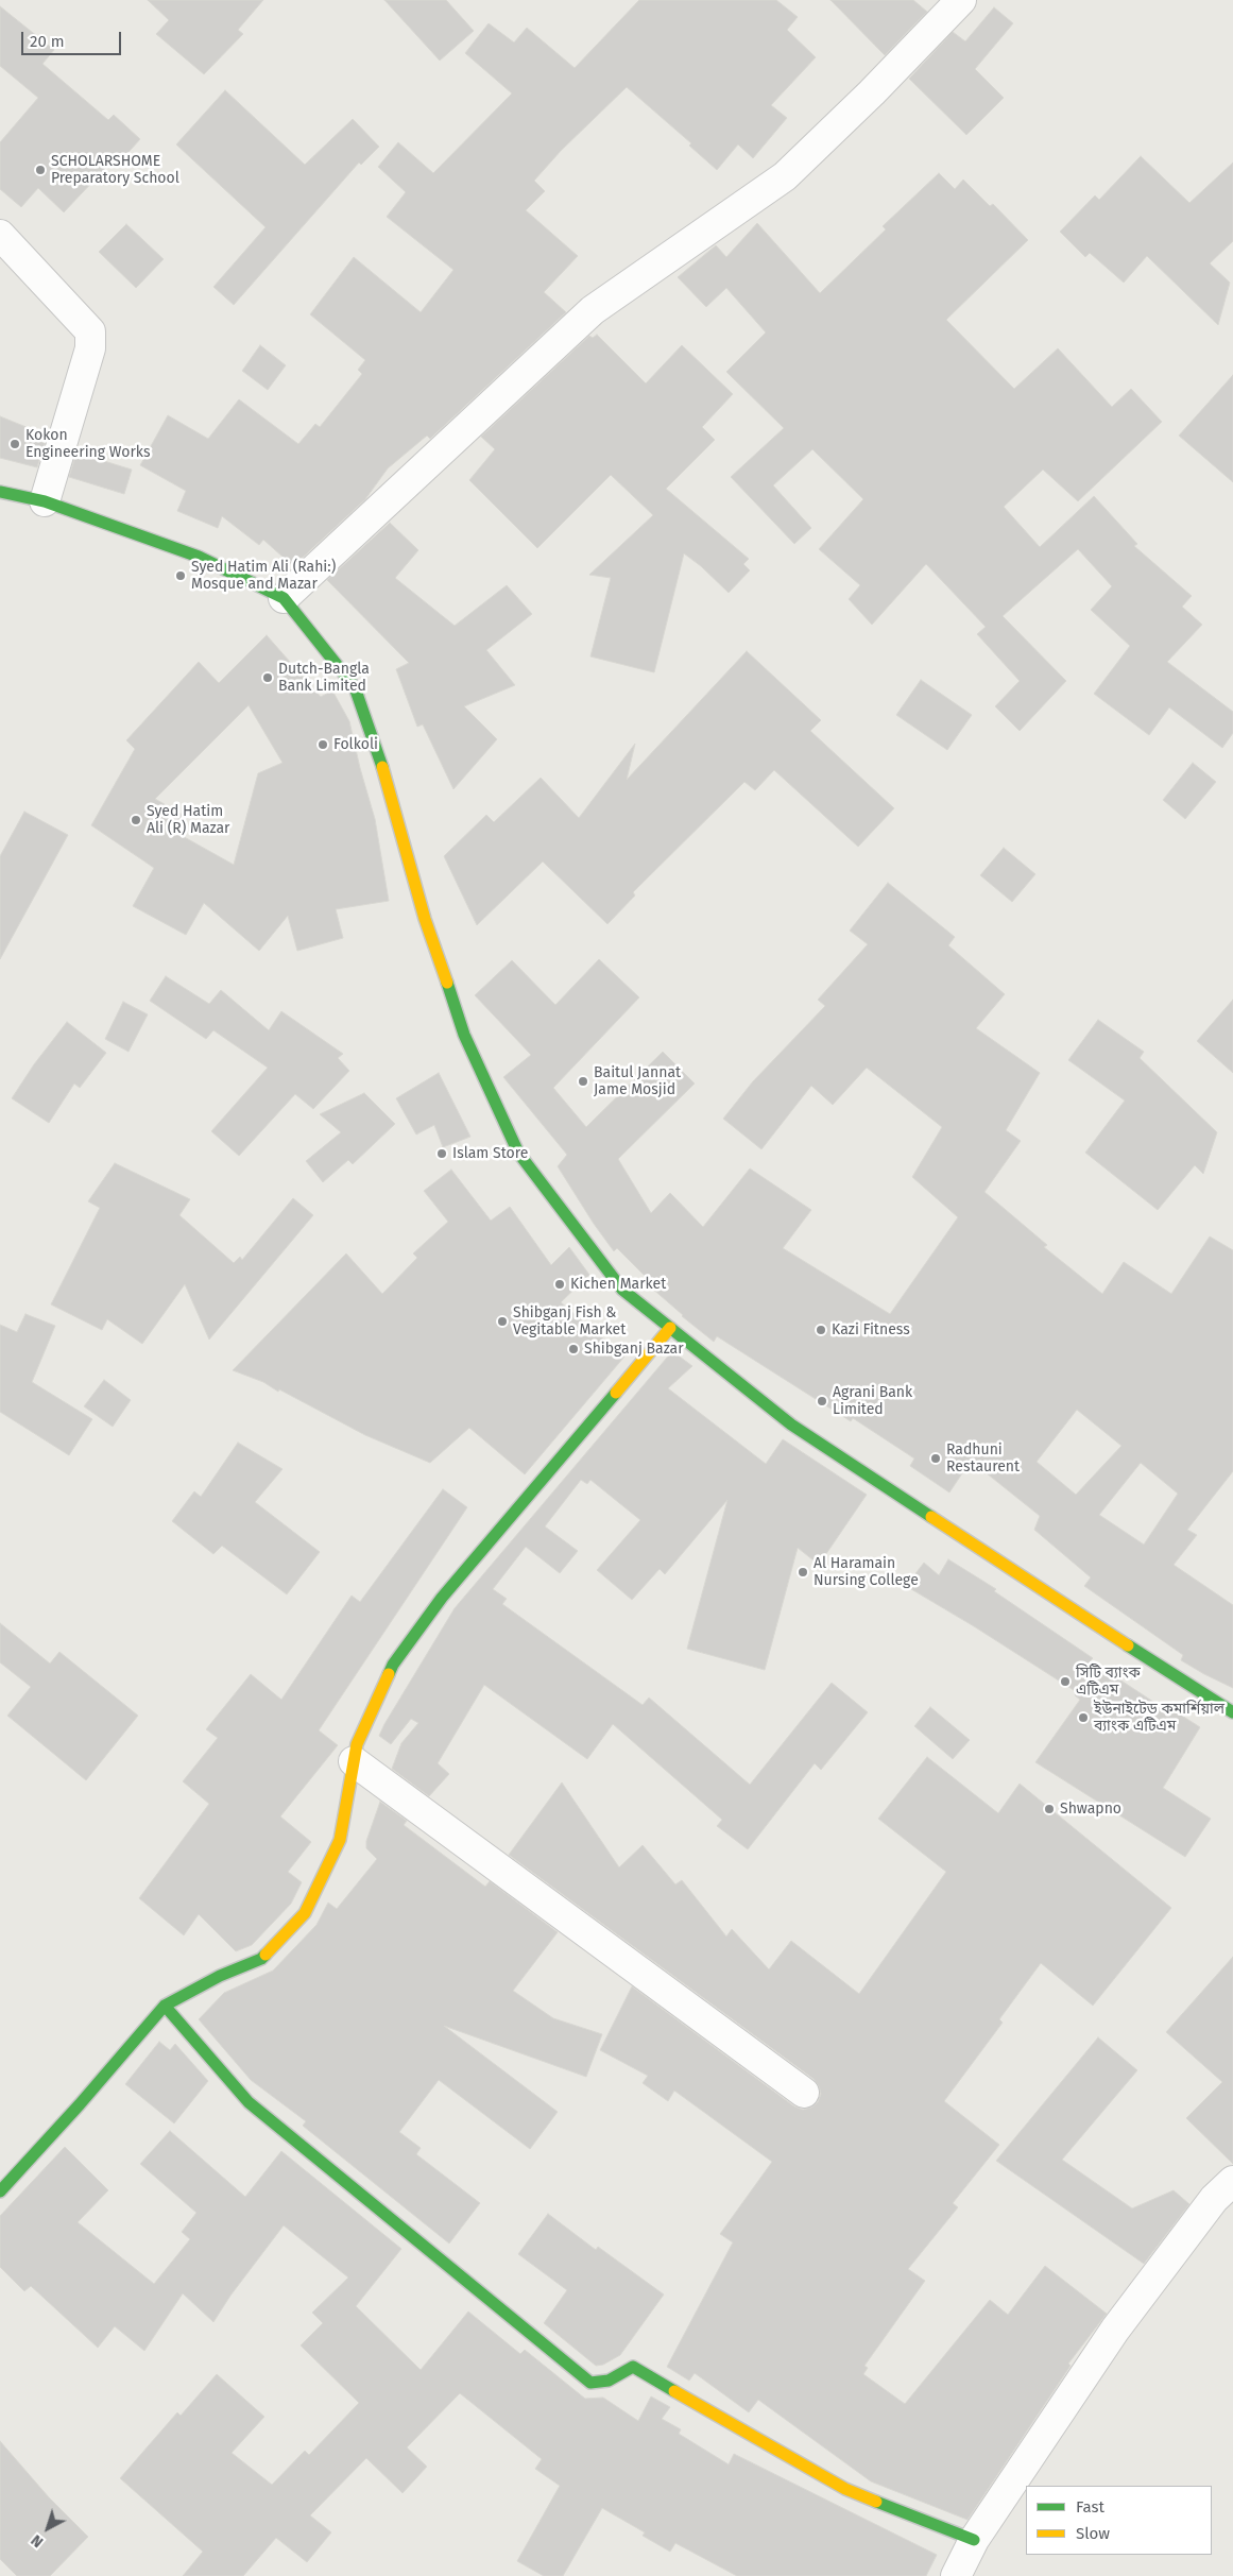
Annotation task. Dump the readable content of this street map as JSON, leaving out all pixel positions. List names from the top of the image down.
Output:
{
  "places": [
    "SCHOLARSHOME Preparatory School",
    "Kokon Engineering Works",
    "Syed Hatim Ali (Rahi:) Mosque and Mazar",
    "Dutch-Bangla Bank Limited",
    "Folkoli",
    "Syed Hatim Ali (R) Mazar",
    "Baitul Jannat Jame Mosjid",
    "Islam Store",
    "Kichen Market",
    "Shibganj Fish & Vegitable Market",
    "Kazi Fitness",
    "Shibganj Bazar",
    "Agrani Bank Limited",
    "Radhuni Restaurent",
    "Al Haramain Nursing College",
    "সিটি ব্যাংক এটিএম",
    "ইউনাইটেড কমার্শিয়াল ব্যাংক এটিএম",
    "Shwapno"
  ],
  "legend": ["Fast", "Slow"],
  "scale_bar": "20 m",
  "north": "bottom left"
}
